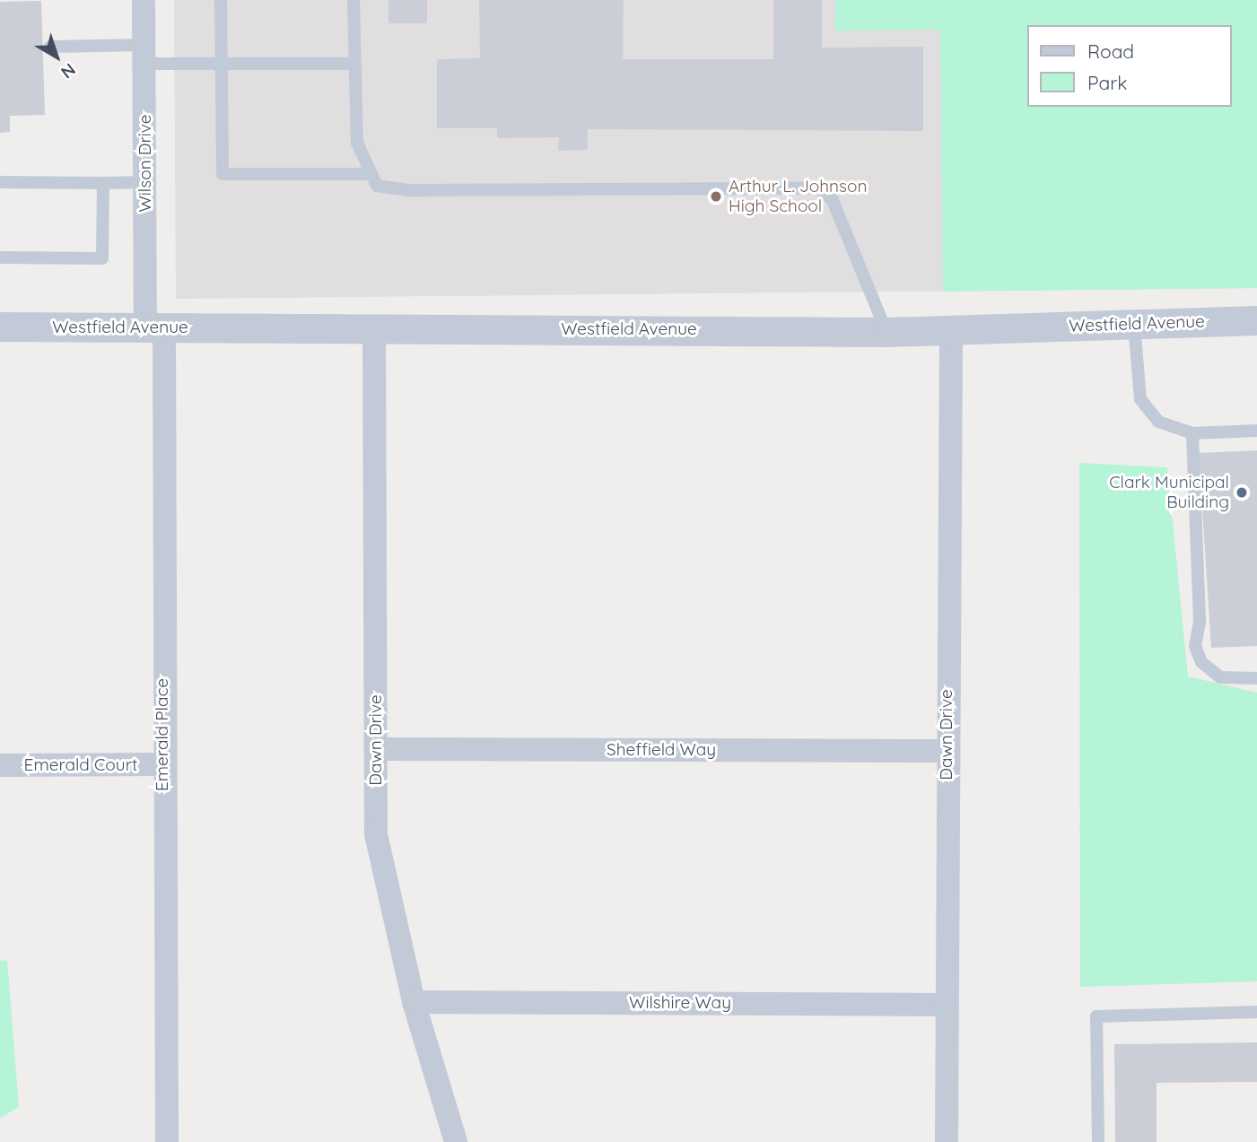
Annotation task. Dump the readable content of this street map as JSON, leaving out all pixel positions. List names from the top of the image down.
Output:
{
  "streets": {
    "street": [
      "Wilson Drive",
      "Westfield Avenue",
      "Emerald Place",
      "Dawn Drive",
      "Sheffield Way",
      "Emerald Court",
      "Wilshire Way"
    ]
  },
  "crossings": [
    ["Wilson Drive", "Westfield Avenue"],
    ["Wilson Drive", "Emerald Place"],
    ["Westfield Avenue", "Emerald Place"],
    ["Westfield Avenue", "Dawn Drive"],
    ["Emerald Place", "Emerald Court"],
    ["Dawn Drive", "Sheffield Way"],
    ["Dawn Drive", "Wilshire Way"]
  ],
  "places": ["Arthur L. Johnson High School", "Clark Municipal Building"],
  "legend": ["Road", "Park"],
  "north": "bottom right"
}
